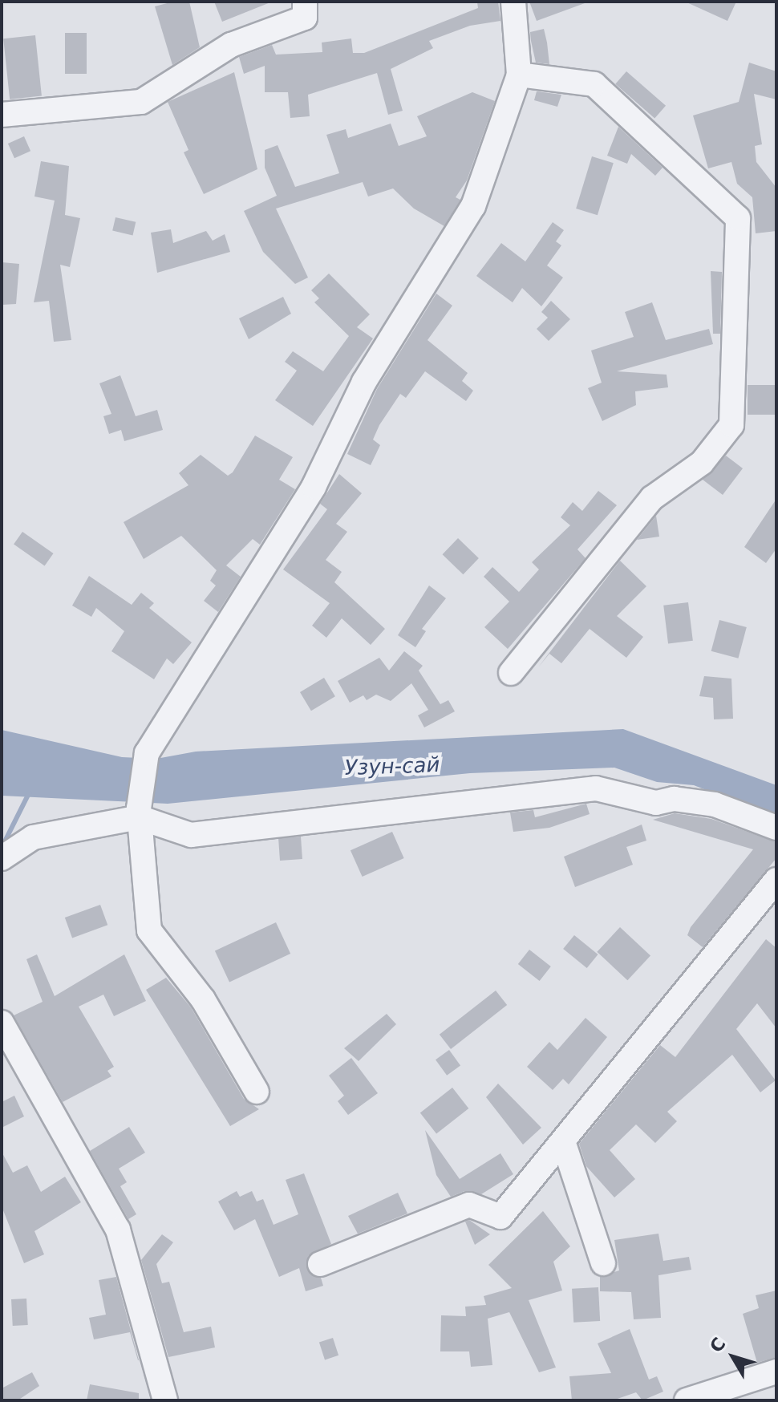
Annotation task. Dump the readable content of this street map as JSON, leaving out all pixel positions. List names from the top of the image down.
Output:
{
  "water": ["Узун-сай"],
  "north": "top left"
}
